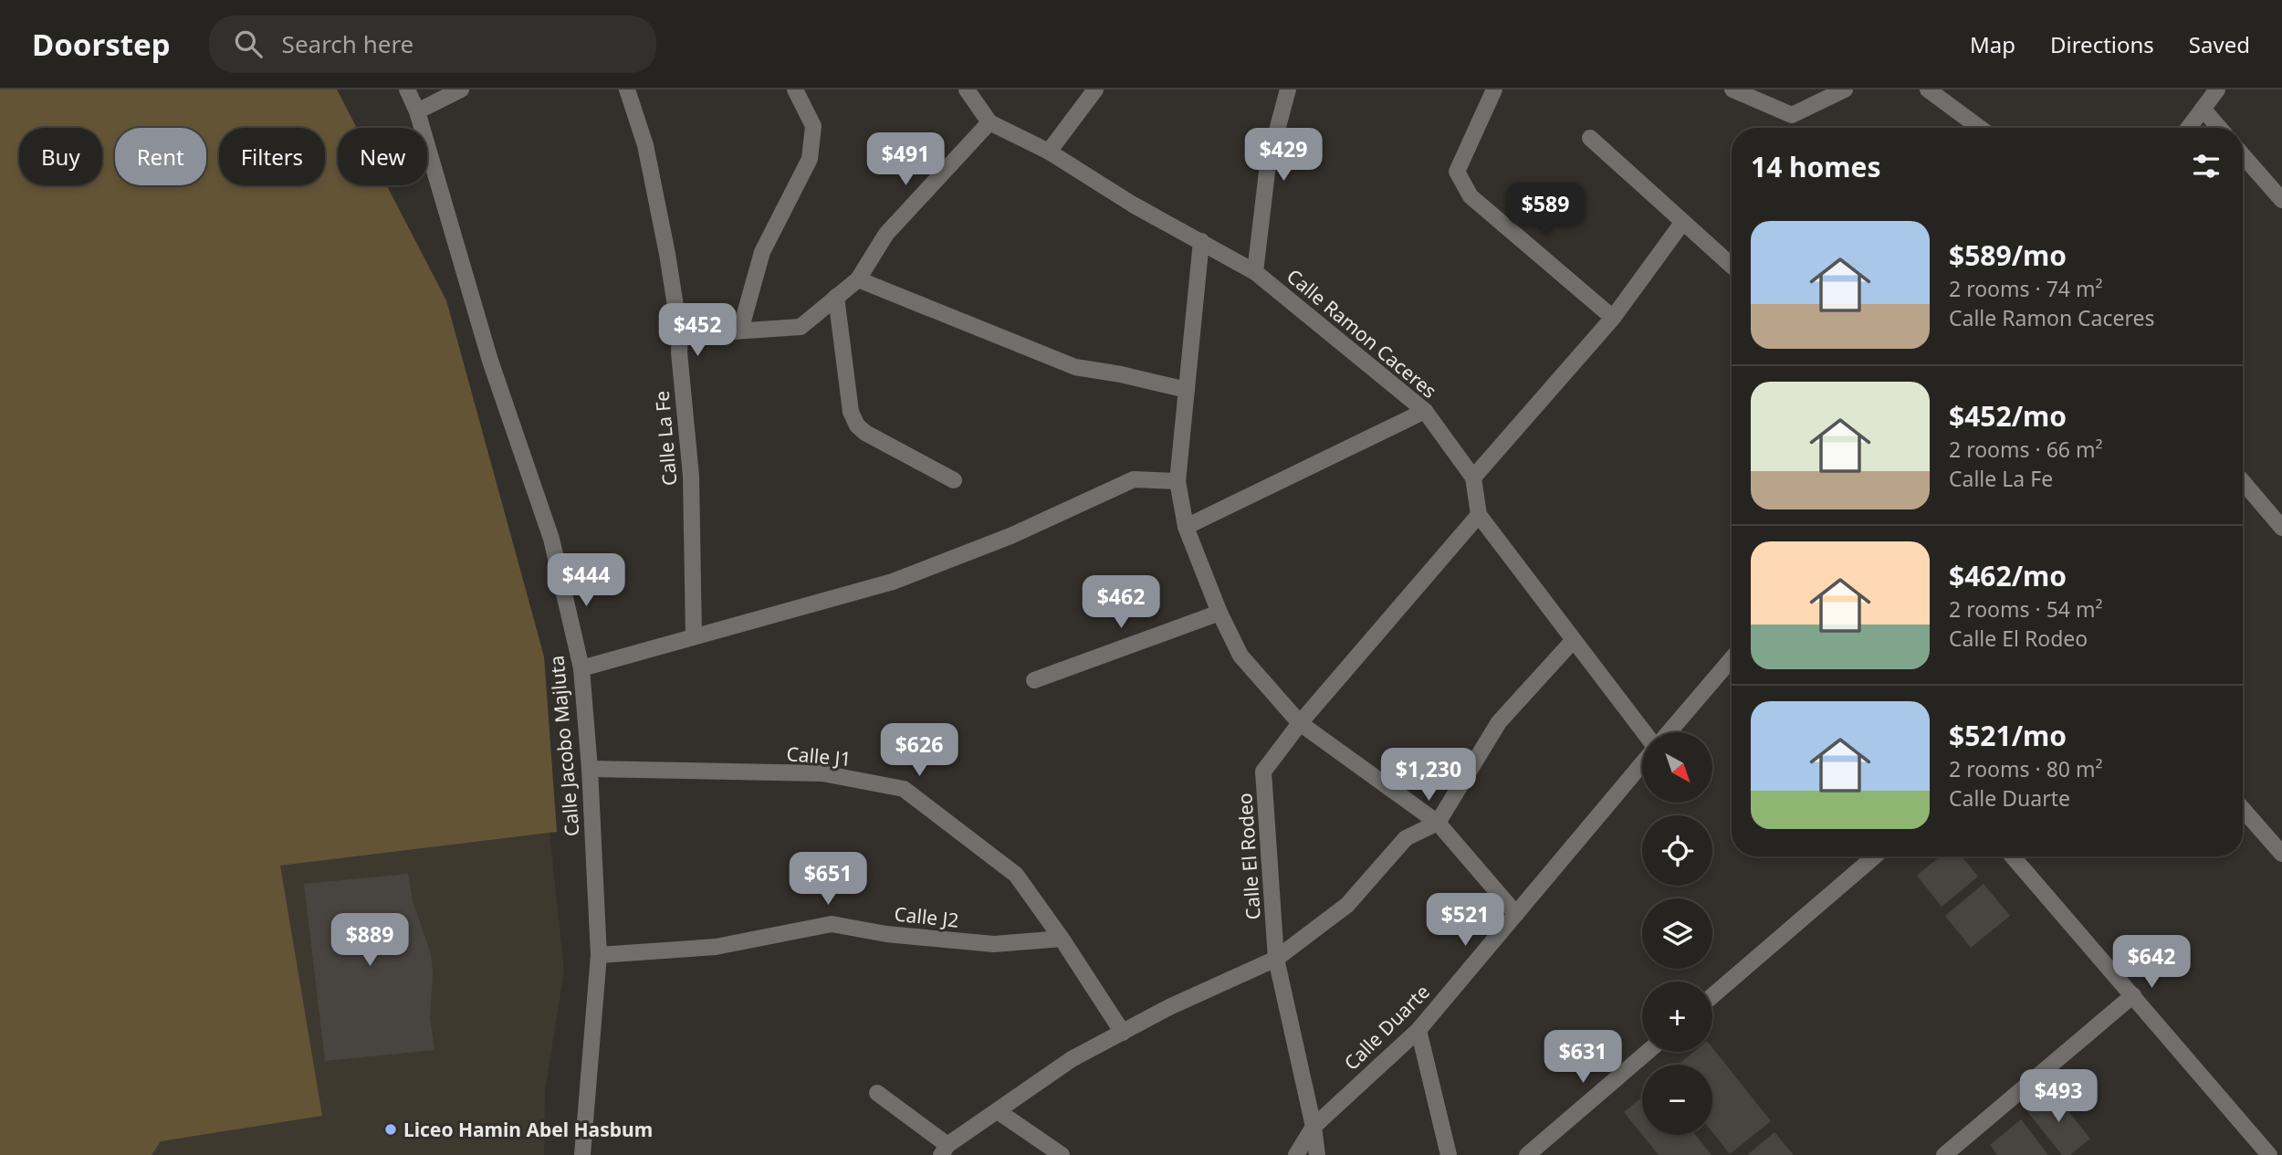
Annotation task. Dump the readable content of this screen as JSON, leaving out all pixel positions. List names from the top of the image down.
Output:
{
  "streets": {
    "street": [
      "Calle Ramon Caceres",
      "Calle La Fe",
      "Calle Jacobo Majluta",
      "Calle J1",
      "Calle El Rodeo",
      "Calle J2",
      "Calle Duarte"
    ]
  },
  "crossings": [
    ["Calle Ramon Caceres", "Calle El Rodeo"],
    ["Calle Jacobo Majluta", "Calle J1"],
    ["Calle Jacobo Majluta", "Calle J2"],
    ["Calle J1", "Calle J2"],
    ["Calle El Rodeo", "Calle Duarte"]
  ],
  "places": ["Liceo Hamin Abel Hasbum"],
  "north": "bottom right",
  "page": {
    "header": "Doorstep",
    "search": "Search here",
    "nav": ["Map", "Directions", "Saved"],
    "price": [
      "$429",
      "$491",
      "$589",
      "$452",
      "$444",
      "$462",
      "$626",
      "$1,230",
      "$651",
      "$521",
      "$889",
      "$642",
      "$631",
      "$493"
    ],
    "chip": [
      "Buy",
      "Rent",
      "Filters",
      "New"
    ],
    "heading": "14 homes",
    "list": [
      {
        "name": "$589/mo",
        "note": "2 rooms · 74 m² · Calle Ramon Caceres"
      },
      {
        "name": "$452/mo",
        "note": "2 rooms · 66 m² · Calle La Fe"
      },
      {
        "name": "$462/mo",
        "note": "2 rooms · 54 m² · Calle El Rodeo"
      },
      {
        "name": "$521/mo",
        "note": "2 rooms · 80 m² · Calle Duarte"
      }
    ],
    "map_buttons": ["+", "−"]
  }
}
